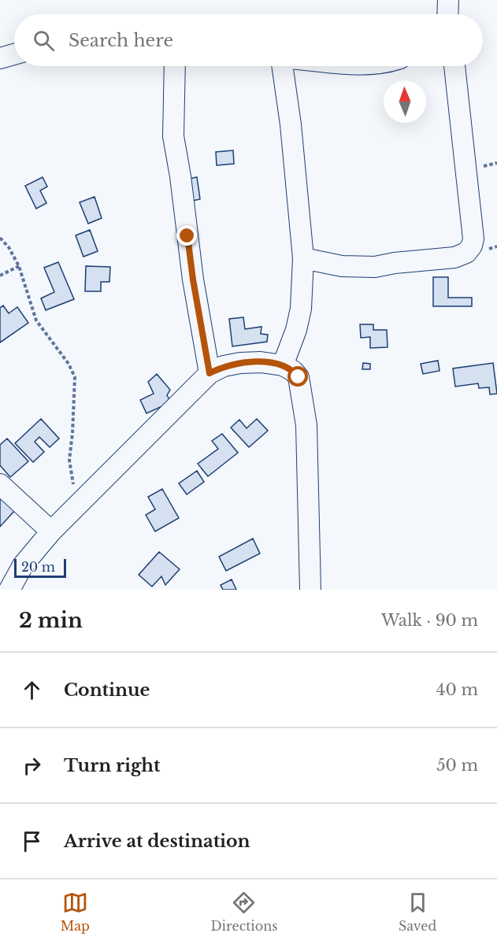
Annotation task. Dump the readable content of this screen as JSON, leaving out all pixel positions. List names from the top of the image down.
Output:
{
  "scale_bar": "20 m",
  "north": "top",
  "page": {
    "search": "Search here",
    "scale": "20 m",
    "heading": ["2 min", "Walk · 90 m"],
    "list": [
      ["Continue", "40 m"],
      ["Turn right", "50 m"],
      "Arrive at destination"
    ],
    "nav": ["Map", "Directions", "Saved"]
  }
}
